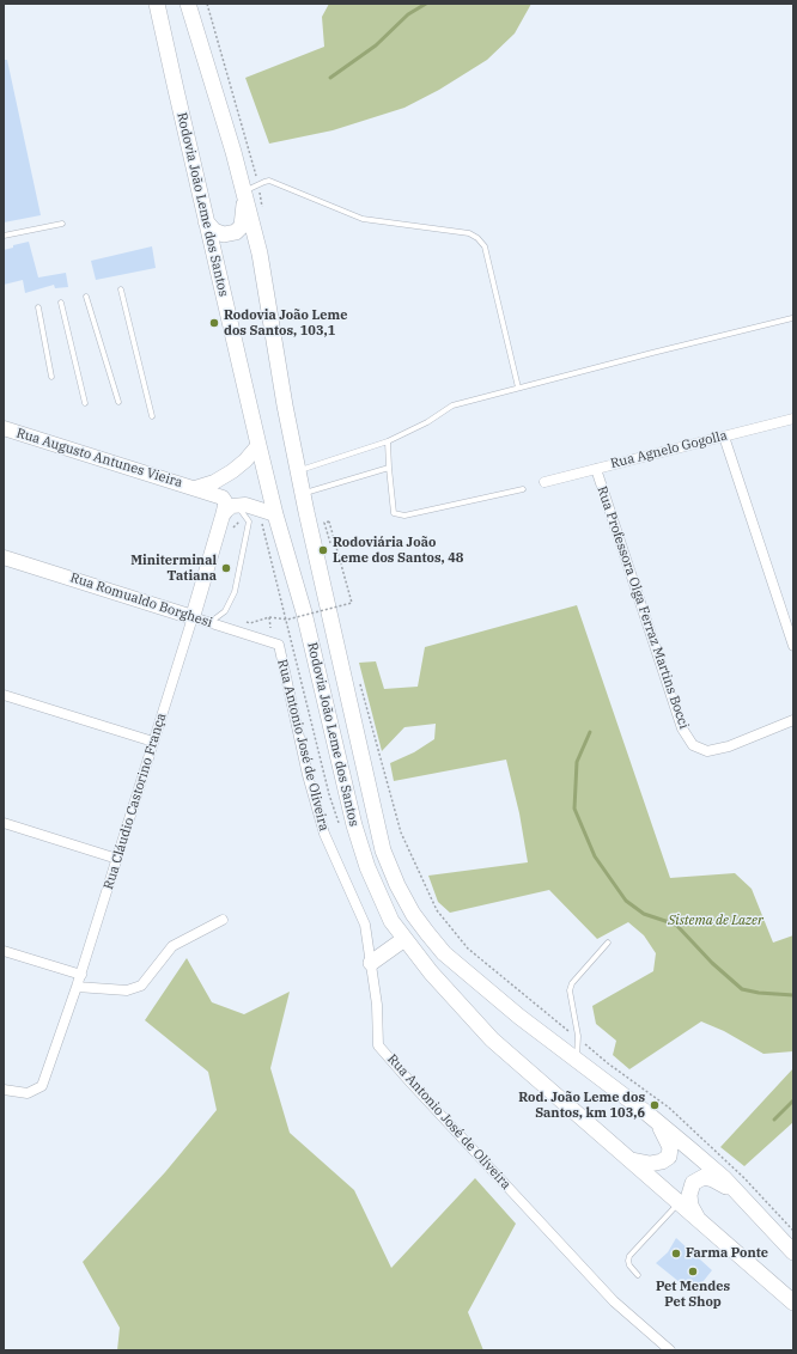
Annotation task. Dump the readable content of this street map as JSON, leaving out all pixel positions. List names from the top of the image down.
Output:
{
  "streets": {
    "main road": ["Rodovia João Leme dos Santos"],
    "street": [
      "Rua Agnelo Gogolla",
      "Rua Augusto Antunes Vieira",
      "Rua Romualdo Borghesi",
      "Rua Professora Olga Ferraz Martins Bocci",
      "Rua Antonio José de Oliveira",
      "Rua Cláudio Castorino França"
    ]
  },
  "crossings": [
    ["Rodovia João Leme dos Santos", "Rua Augusto Antunes Vieira"],
    ["Rua Agnelo Gogolla", "Rua Professora Olga Ferraz Martins Bocci"],
    ["Rua Augusto Antunes Vieira", "Rua Cláudio Castorino França"],
    ["Rua Romualdo Borghesi", "Rua Antonio José de Oliveira"],
    ["Rua Romualdo Borghesi", "Rua Cláudio Castorino França"]
  ],
  "parks": ["Sistema de Lazer"],
  "places": [
    "Rodovia João Leme dos Santos, 103,1",
    "Rodoviária João Leme dos Santos, 48",
    "Miniterminal Tatiana",
    "Rod. João Leme dos Santos, km 103,6",
    "Farma Ponte",
    "Pet Mendes Pet Shop"
  ]
}
